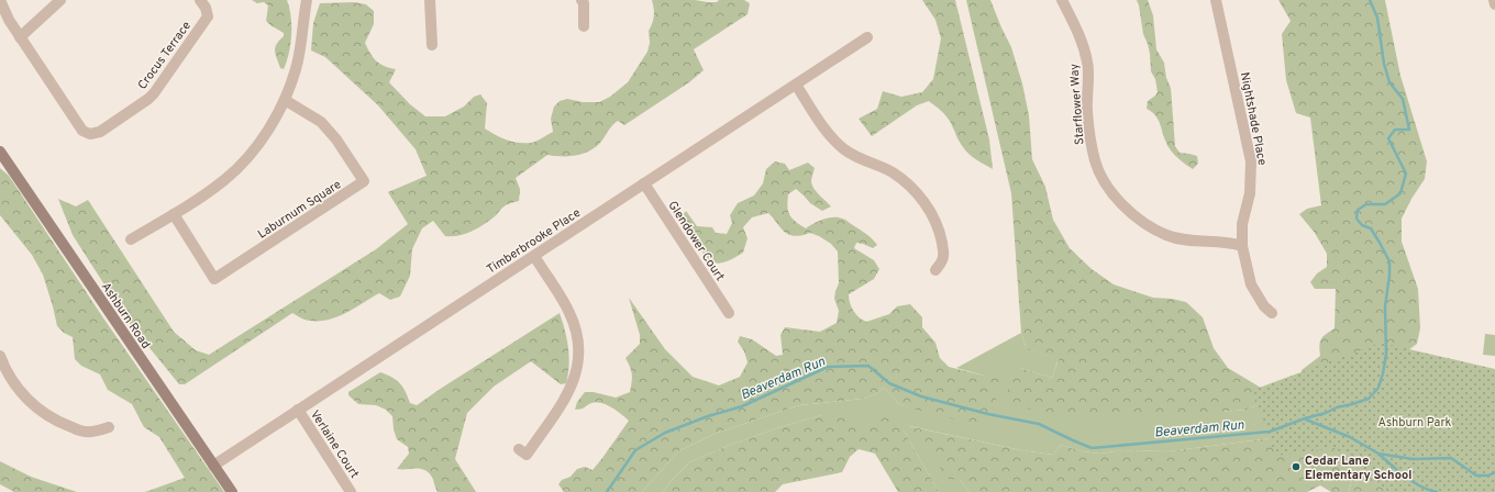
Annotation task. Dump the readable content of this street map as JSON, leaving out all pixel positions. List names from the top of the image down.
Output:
{
  "streets": {
    "main road": ["Ashburn Road"],
    "street": [
      "Crocus Terrace",
      "Starflower Way",
      "Nightshade Place",
      "Laburnum Square",
      "Timberbrooke Place",
      "Glendower Court",
      "Verlaine Court"
    ]
  },
  "crossings": [
    ["Starflower Way", "Nightshade Place"],
    ["Timberbrooke Place", "Glendower Court"],
    ["Timberbrooke Place", "Ashburn Road"],
    ["Timberbrooke Place", "Verlaine Court"]
  ],
  "water": ["Beaverdam Run"],
  "parks": ["Ashburn Park"],
  "places": ["Cedar Lane Elementary School"]
}
